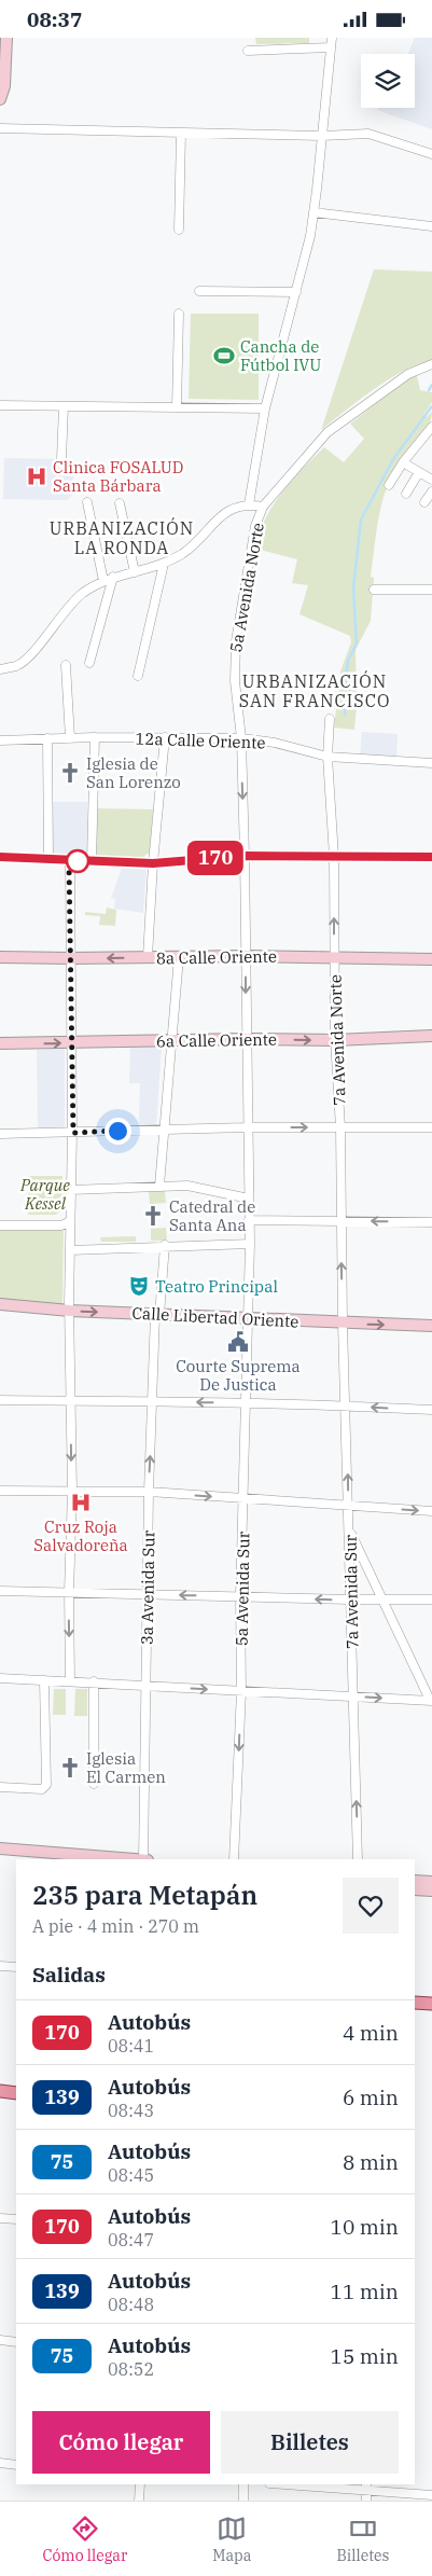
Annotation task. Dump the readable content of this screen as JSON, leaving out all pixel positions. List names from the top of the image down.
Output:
{
  "streets": {
    "street": [
      "5a Avenida Norte",
      "12a Calle Oriente",
      "8a Calle Oriente",
      "6a Calle Oriente",
      "7a Avenida Norte",
      "Calle Libertad Oriente",
      "3a Avenida Sur",
      "5a Avenida Sur",
      "7a Avenida Sur"
    ]
  },
  "crossings": [
    ["5a Avenida Norte", "12a Calle Oriente"],
    ["5a Avenida Norte", "8a Calle Oriente"],
    ["5a Avenida Norte", "6a Calle Oriente"],
    ["5a Avenida Norte", "Calle Libertad Oriente"],
    ["5a Avenida Norte", "5a Avenida Sur"],
    ["12a Calle Oriente", "7a Avenida Norte"],
    ["8a Calle Oriente", "7a Avenida Norte"],
    ["6a Calle Oriente", "7a Avenida Norte"],
    ["7a Avenida Norte", "Calle Libertad Oriente"],
    ["7a Avenida Norte", "7a Avenida Sur"],
    ["Calle Libertad Oriente", "3a Avenida Sur"],
    ["Calle Libertad Oriente", "5a Avenida Sur"],
    ["Calle Libertad Oriente", "7a Avenida Sur"]
  ],
  "one_way": ["7a Avenida Sur"],
  "districts": ["URBANIZACIÓN LA RONDA", "URBANIZACIÓN SAN FRANCISCO"],
  "parks": ["Parque Kessel"],
  "places": {
    "sports": ["Cancha de Fútbol IVU"],
    "hospital": ["Clinica FOSALUD Santa Bárbara", "Cruz Roja Salvadoreña"],
    "church": ["Iglesia de San Lorenzo", "Catedral de Santa Ana", "Iglesia El Carmen"],
    "theatre": ["Teatro Principal"],
    "public building": ["Courte Suprema De Justica"]
  },
  "lines": ["bus line 170"],
  "page": {
    "status": "08:37",
    "on_map": "170",
    "heading": [
      ["235 para Metapán", "A pie · 4 min · 270 m"],
      "Salidas"
    ],
    "list": [
      {
        "mark": "170",
        "name": "Autobús",
        "note": "08:41",
        "value": "4 min"
      },
      {
        "mark": "139",
        "name": "Autobús",
        "note": "08:43",
        "value": "6 min"
      },
      {
        "mark": "75",
        "name": "Autobús",
        "note": "08:45",
        "value": "8 min"
      },
      {
        "mark": "170",
        "name": "Autobús",
        "note": "08:47",
        "value": "10 min"
      },
      {
        "mark": "139",
        "name": "Autobús",
        "note": "08:48",
        "value": "11 min"
      },
      {
        "mark": "75",
        "name": "Autobús",
        "note": "08:52",
        "value": "15 min"
      }
    ],
    "buttons": ["Cómo llegar", "Billetes"],
    "tabs": ["Cómo llegar", "Mapa", "Billetes"]
  }
}
